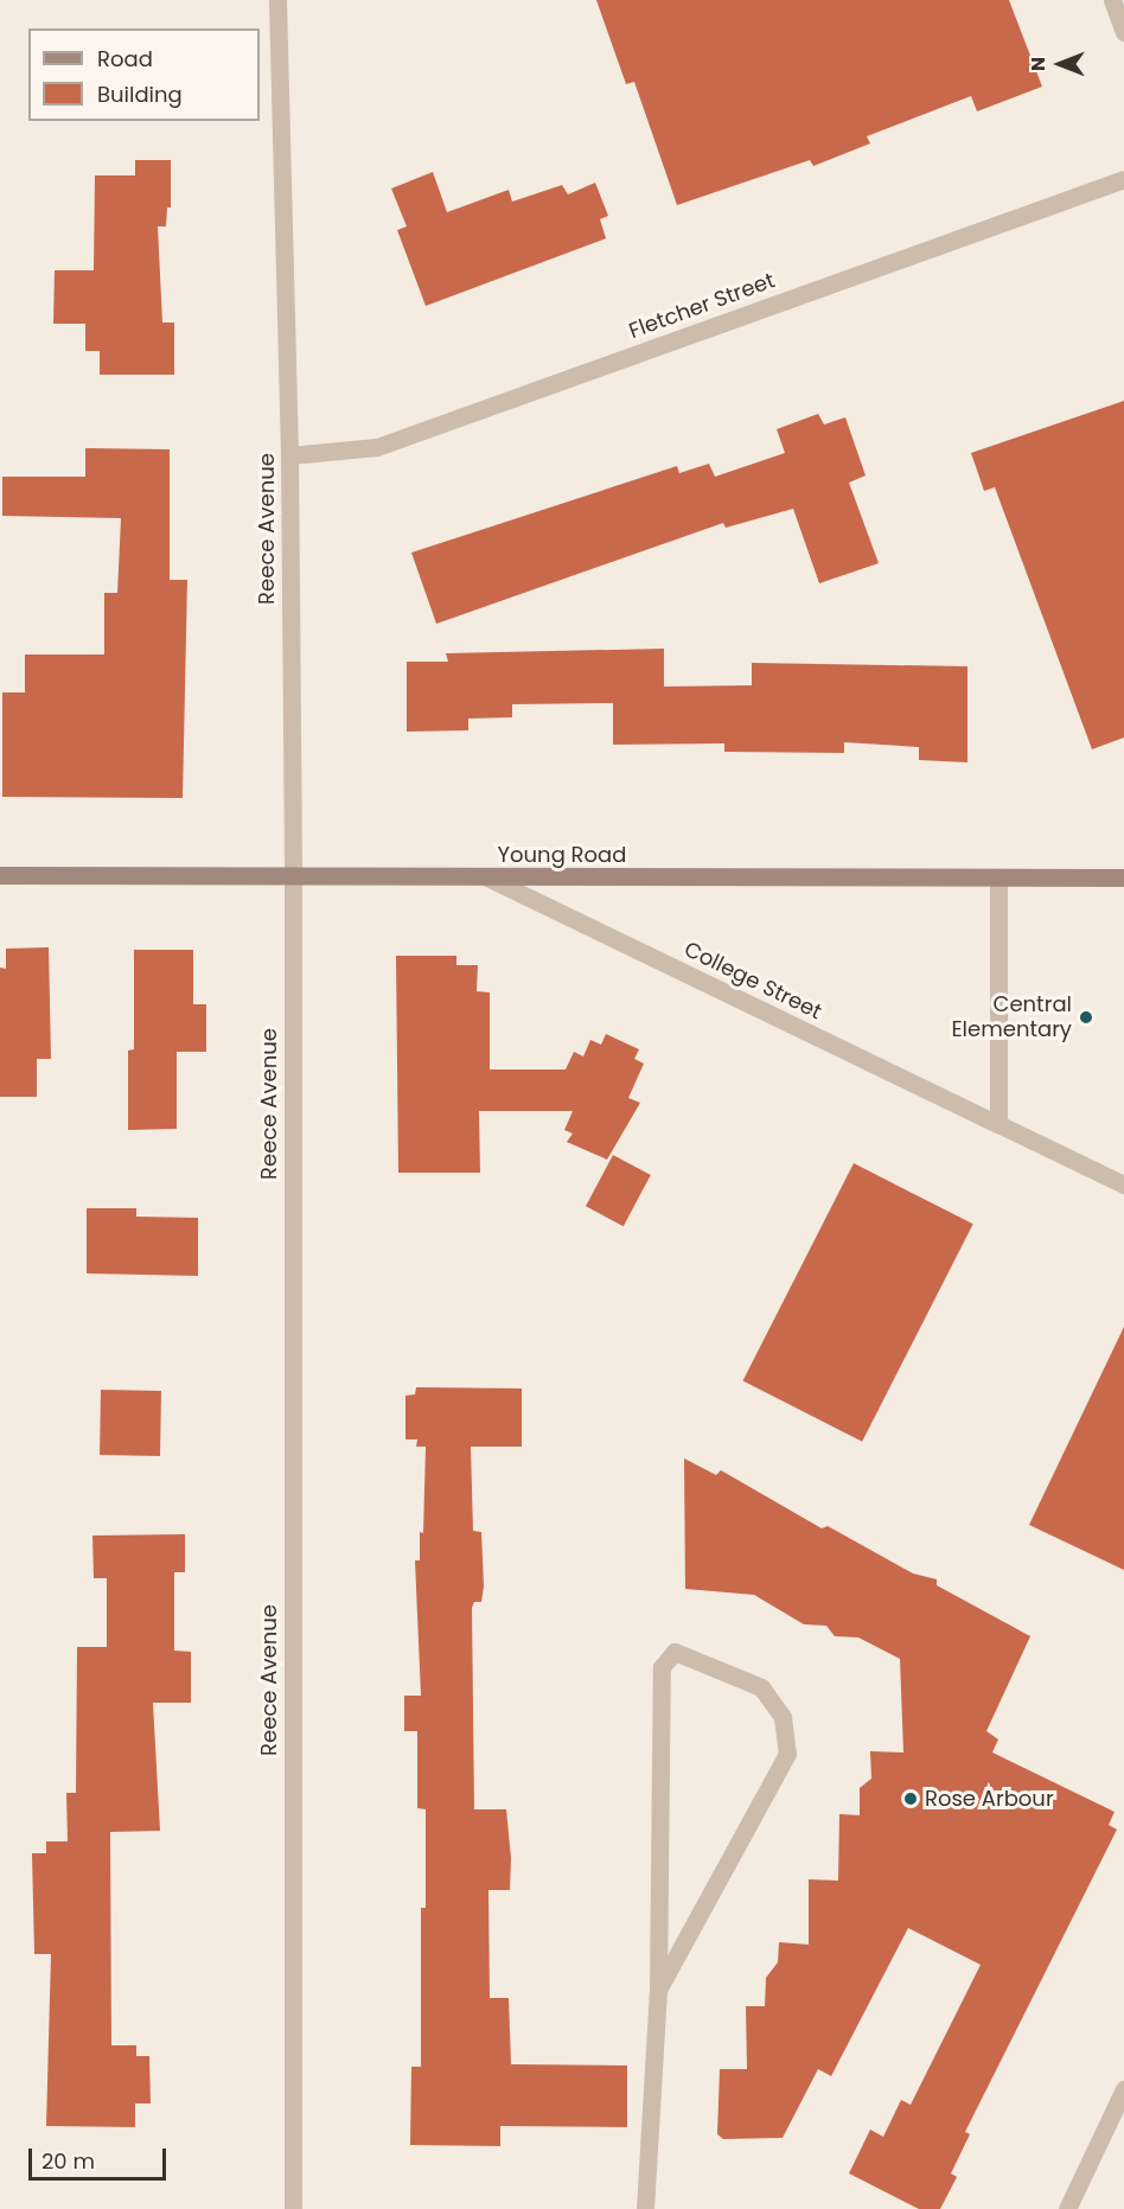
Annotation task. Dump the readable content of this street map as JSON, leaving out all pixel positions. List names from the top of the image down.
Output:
{
  "streets": {
    "street": [
      "Fletcher Street",
      "Reece Avenue",
      "Young Road",
      "College Street"
    ]
  },
  "crossings": [
    ["Fletcher Street", "Reece Avenue"],
    ["Reece Avenue", "Young Road"],
    ["Young Road", "College Street"]
  ],
  "places": ["Central Elementary", "Rose Arbour"],
  "legend": ["Road", "Building"],
  "scale_bar": "20 m",
  "north": "left"
}
